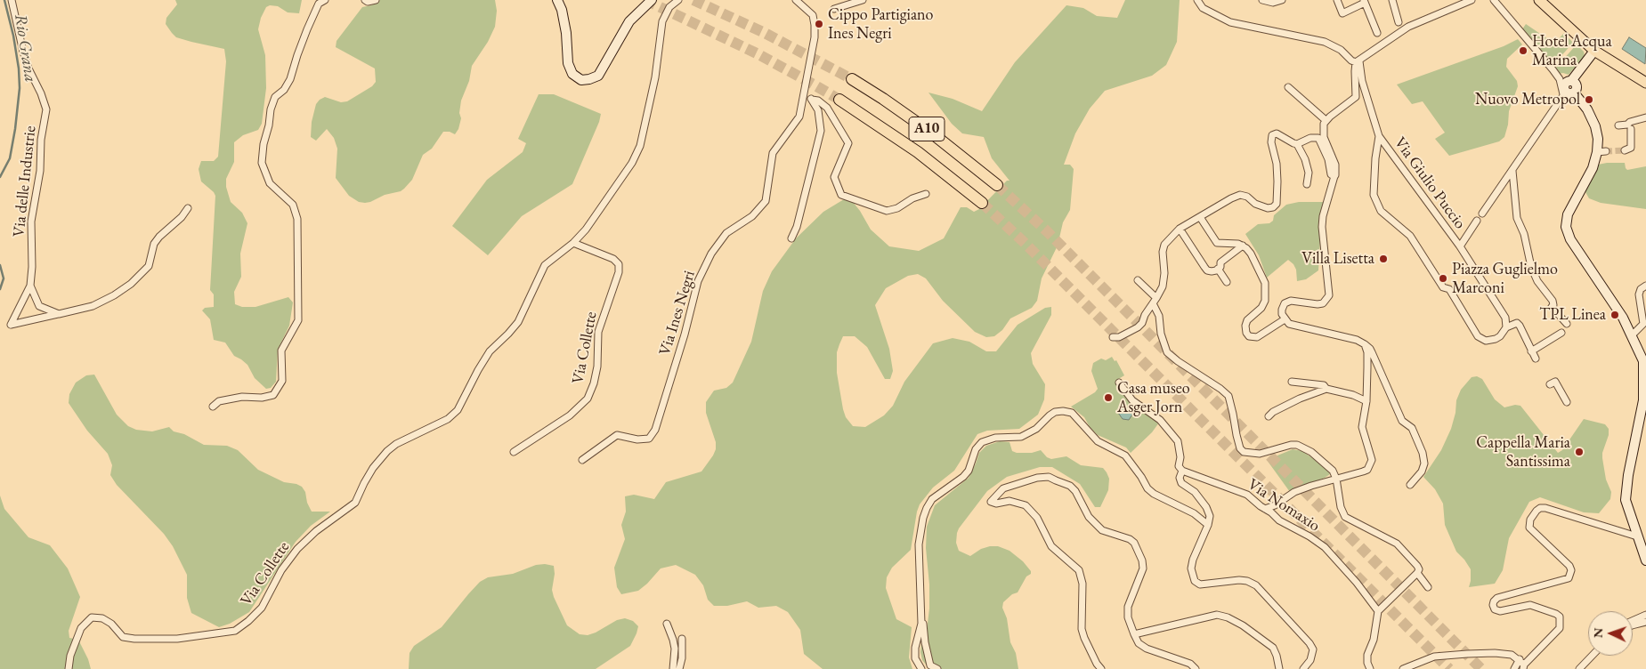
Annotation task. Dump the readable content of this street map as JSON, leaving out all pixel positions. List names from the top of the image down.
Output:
{
  "streets": {
    "highway": ["A10"],
    "street": [
      "Via delle Industrie",
      "Via Giulio Puccio",
      "Via Ines Negri",
      "Via Collette",
      "Via Nomaxio"
    ]
  },
  "water": ["Rio Grana"],
  "places": [
    "Cippo Partigiano Ines Negri",
    "Hotel Acqua Marina",
    "Nuovo Metropol",
    "Villa Lisetta",
    "Piazza Guglielmo Marconi",
    "TPL Linea",
    "Casa museo Asger Jorn",
    "Cappella Maria Santissima"
  ],
  "north": "left"
}
